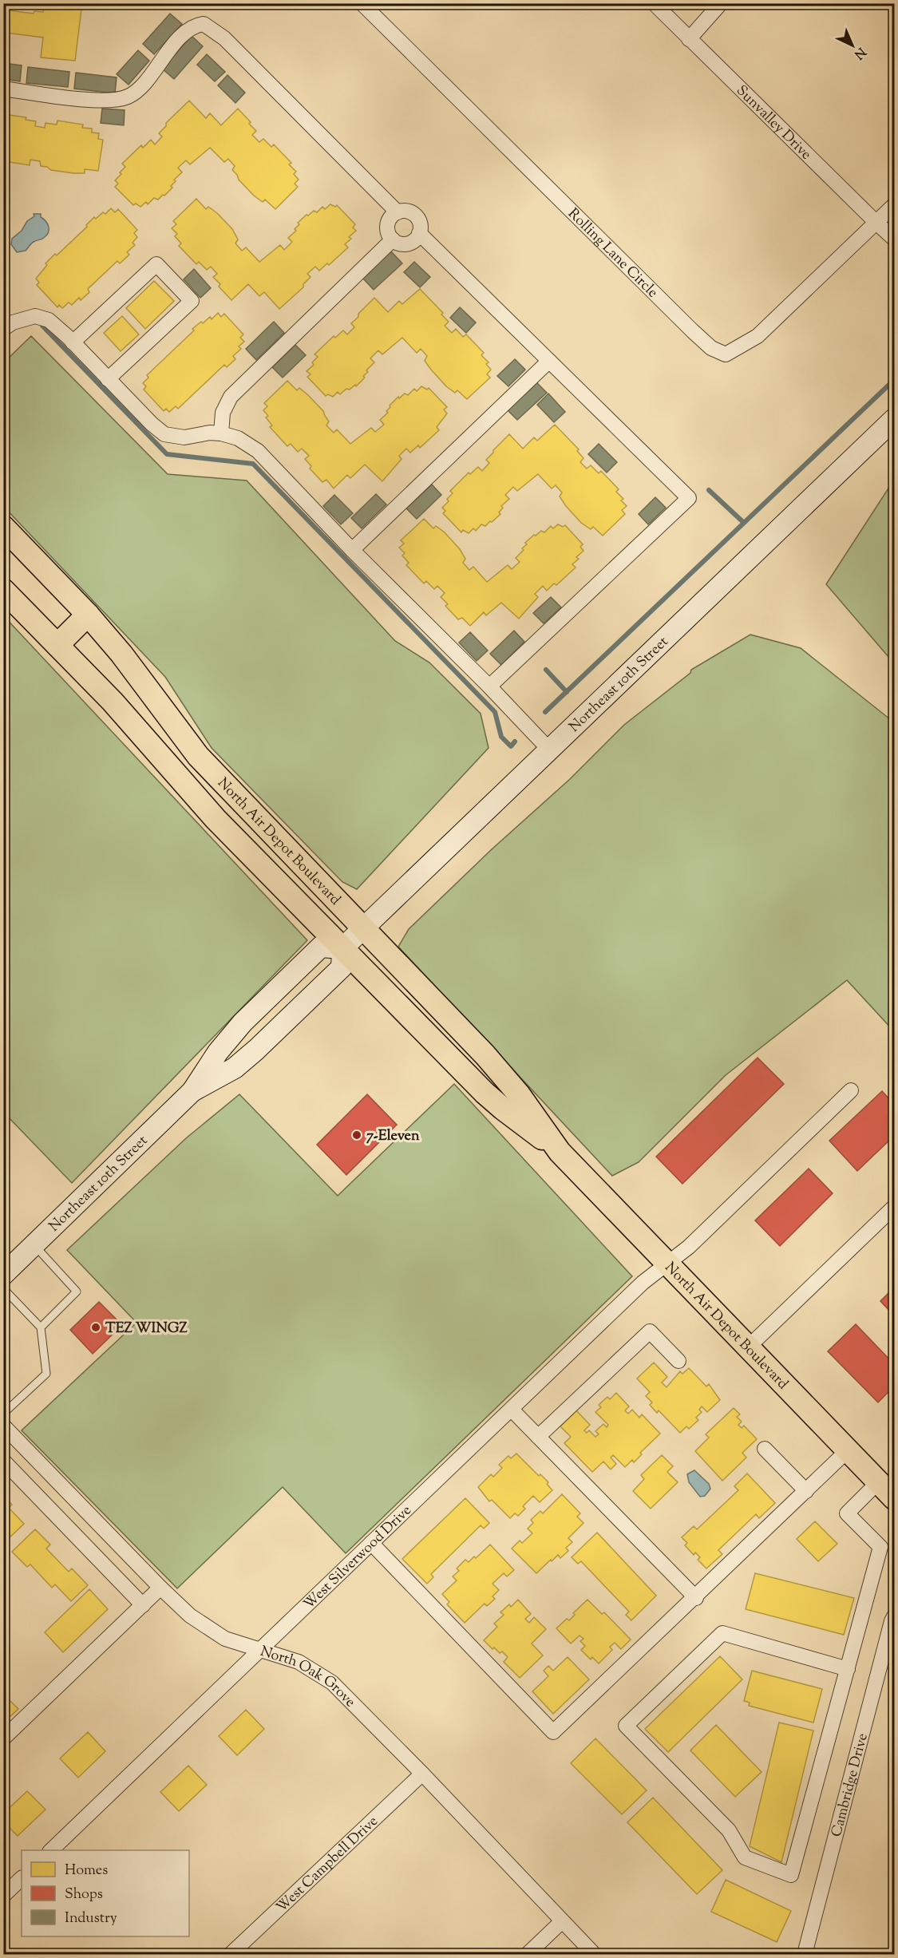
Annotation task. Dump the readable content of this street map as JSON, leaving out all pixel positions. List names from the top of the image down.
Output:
{
  "streets": {
    "main road": ["Northeast 10th Street", "North Air Depot Boulevard"],
    "street": [
      "Sunvalley Drive",
      "Rolling Lane Circle",
      "West Silverwood Drive",
      "North Oak Grove",
      "Cambridge Drive",
      "West Campbell Drive"
    ]
  },
  "crossings": [
    ["Sunvalley Drive", "Rolling Lane Circle"],
    ["Northeast 10th Street", "North Air Depot Boulevard"],
    ["North Air Depot Boulevard", "West Silverwood Drive"],
    ["West Silverwood Drive", "North Oak Grove"],
    ["North Oak Grove", "West Campbell Drive"]
  ],
  "places": ["7-Eleven", "TEZ WINGZ"],
  "legend": ["Homes", "Shops", "Industry"],
  "north": "bottom right"
}
